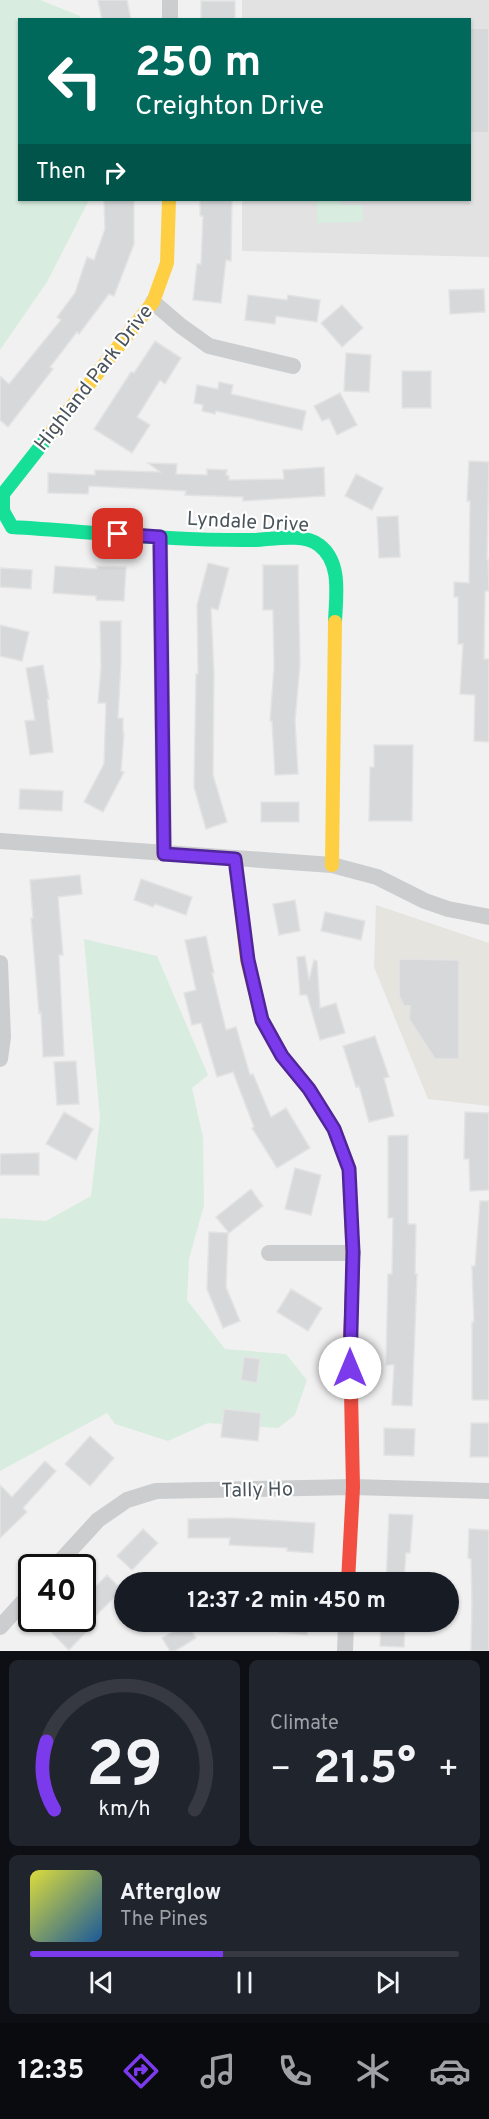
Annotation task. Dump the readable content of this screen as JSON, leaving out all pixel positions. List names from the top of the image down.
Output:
{
  "streets": {
    "street": ["Highland Park Drive", "Lyndale Drive", "Tally Ho"]
  },
  "crossings": [
    ["Highland Park Drive", "Lyndale Drive"]
  ],
  "page": {
    "turn": ["250 m", "Creighton Drive"],
    "then": "Then",
    "limit": "40",
    "trip": "12:37 · 2 min · 450 m",
    "tile": "Climate",
    "heat": ["−", "21.5°", "+"],
    "song": ["Afterglow", "The Pines"],
    "tabs": "12:35",
    "gauge": ["29", "km/h"]
  }
}
